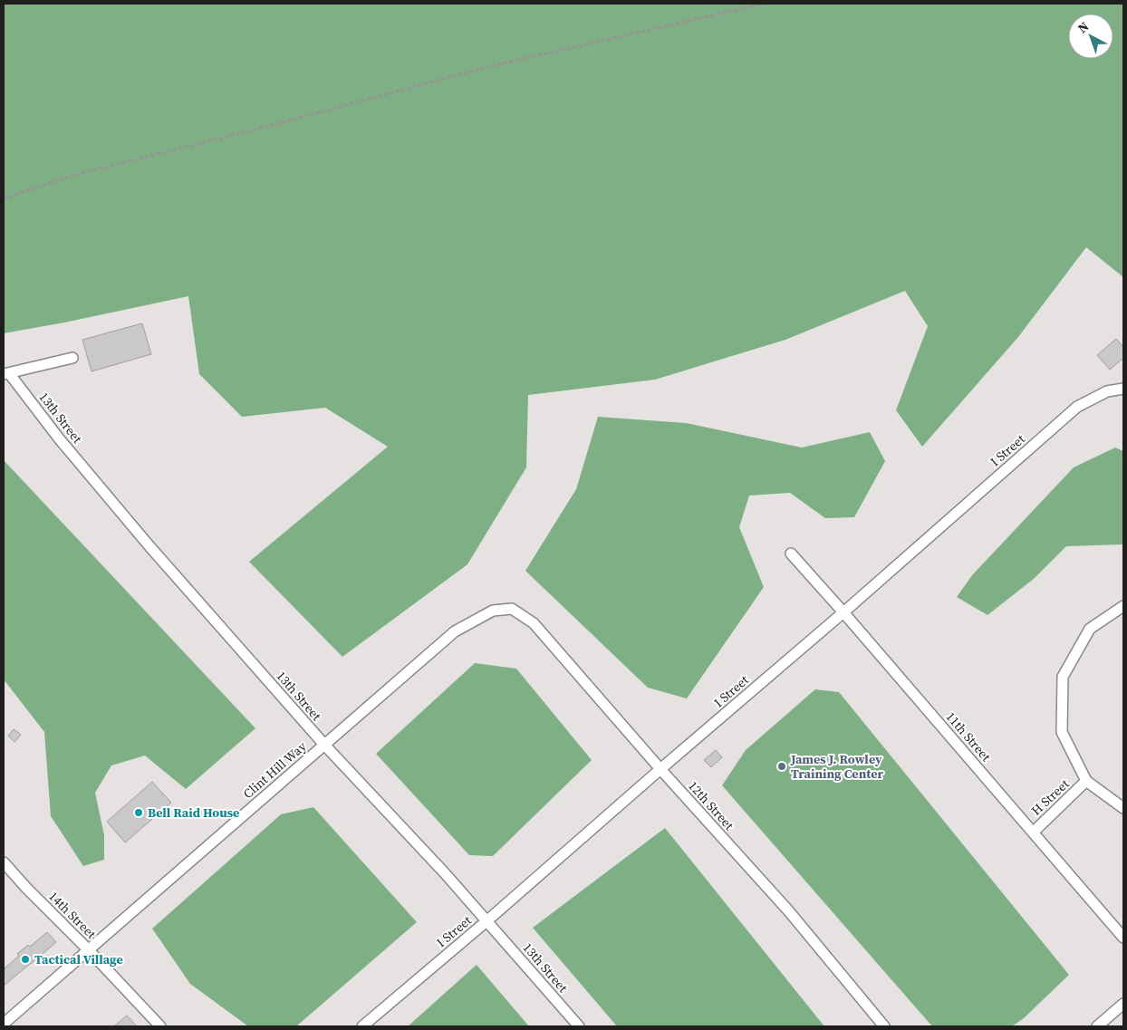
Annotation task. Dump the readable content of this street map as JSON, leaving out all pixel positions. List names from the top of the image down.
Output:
{
  "streets": {
    "lane": [
      "13th Street",
      "I Street",
      "11th Street",
      "Clint Hill Way",
      "H Street",
      "12th Street",
      "14th Street"
    ]
  },
  "crossings": [
    ["13th Street", "I Street"],
    ["13th Street", "Clint Hill Way"],
    ["I Street", "11th Street"],
    ["I Street", "12th Street"],
    ["11th Street", "H Street"],
    ["Clint Hill Way", "12th Street"],
    ["Clint Hill Way", "14th Street"]
  ],
  "places": ["James J. Rowley Training Center", "Bell Raid House", "Tactical Village"],
  "north": "top left"
}
